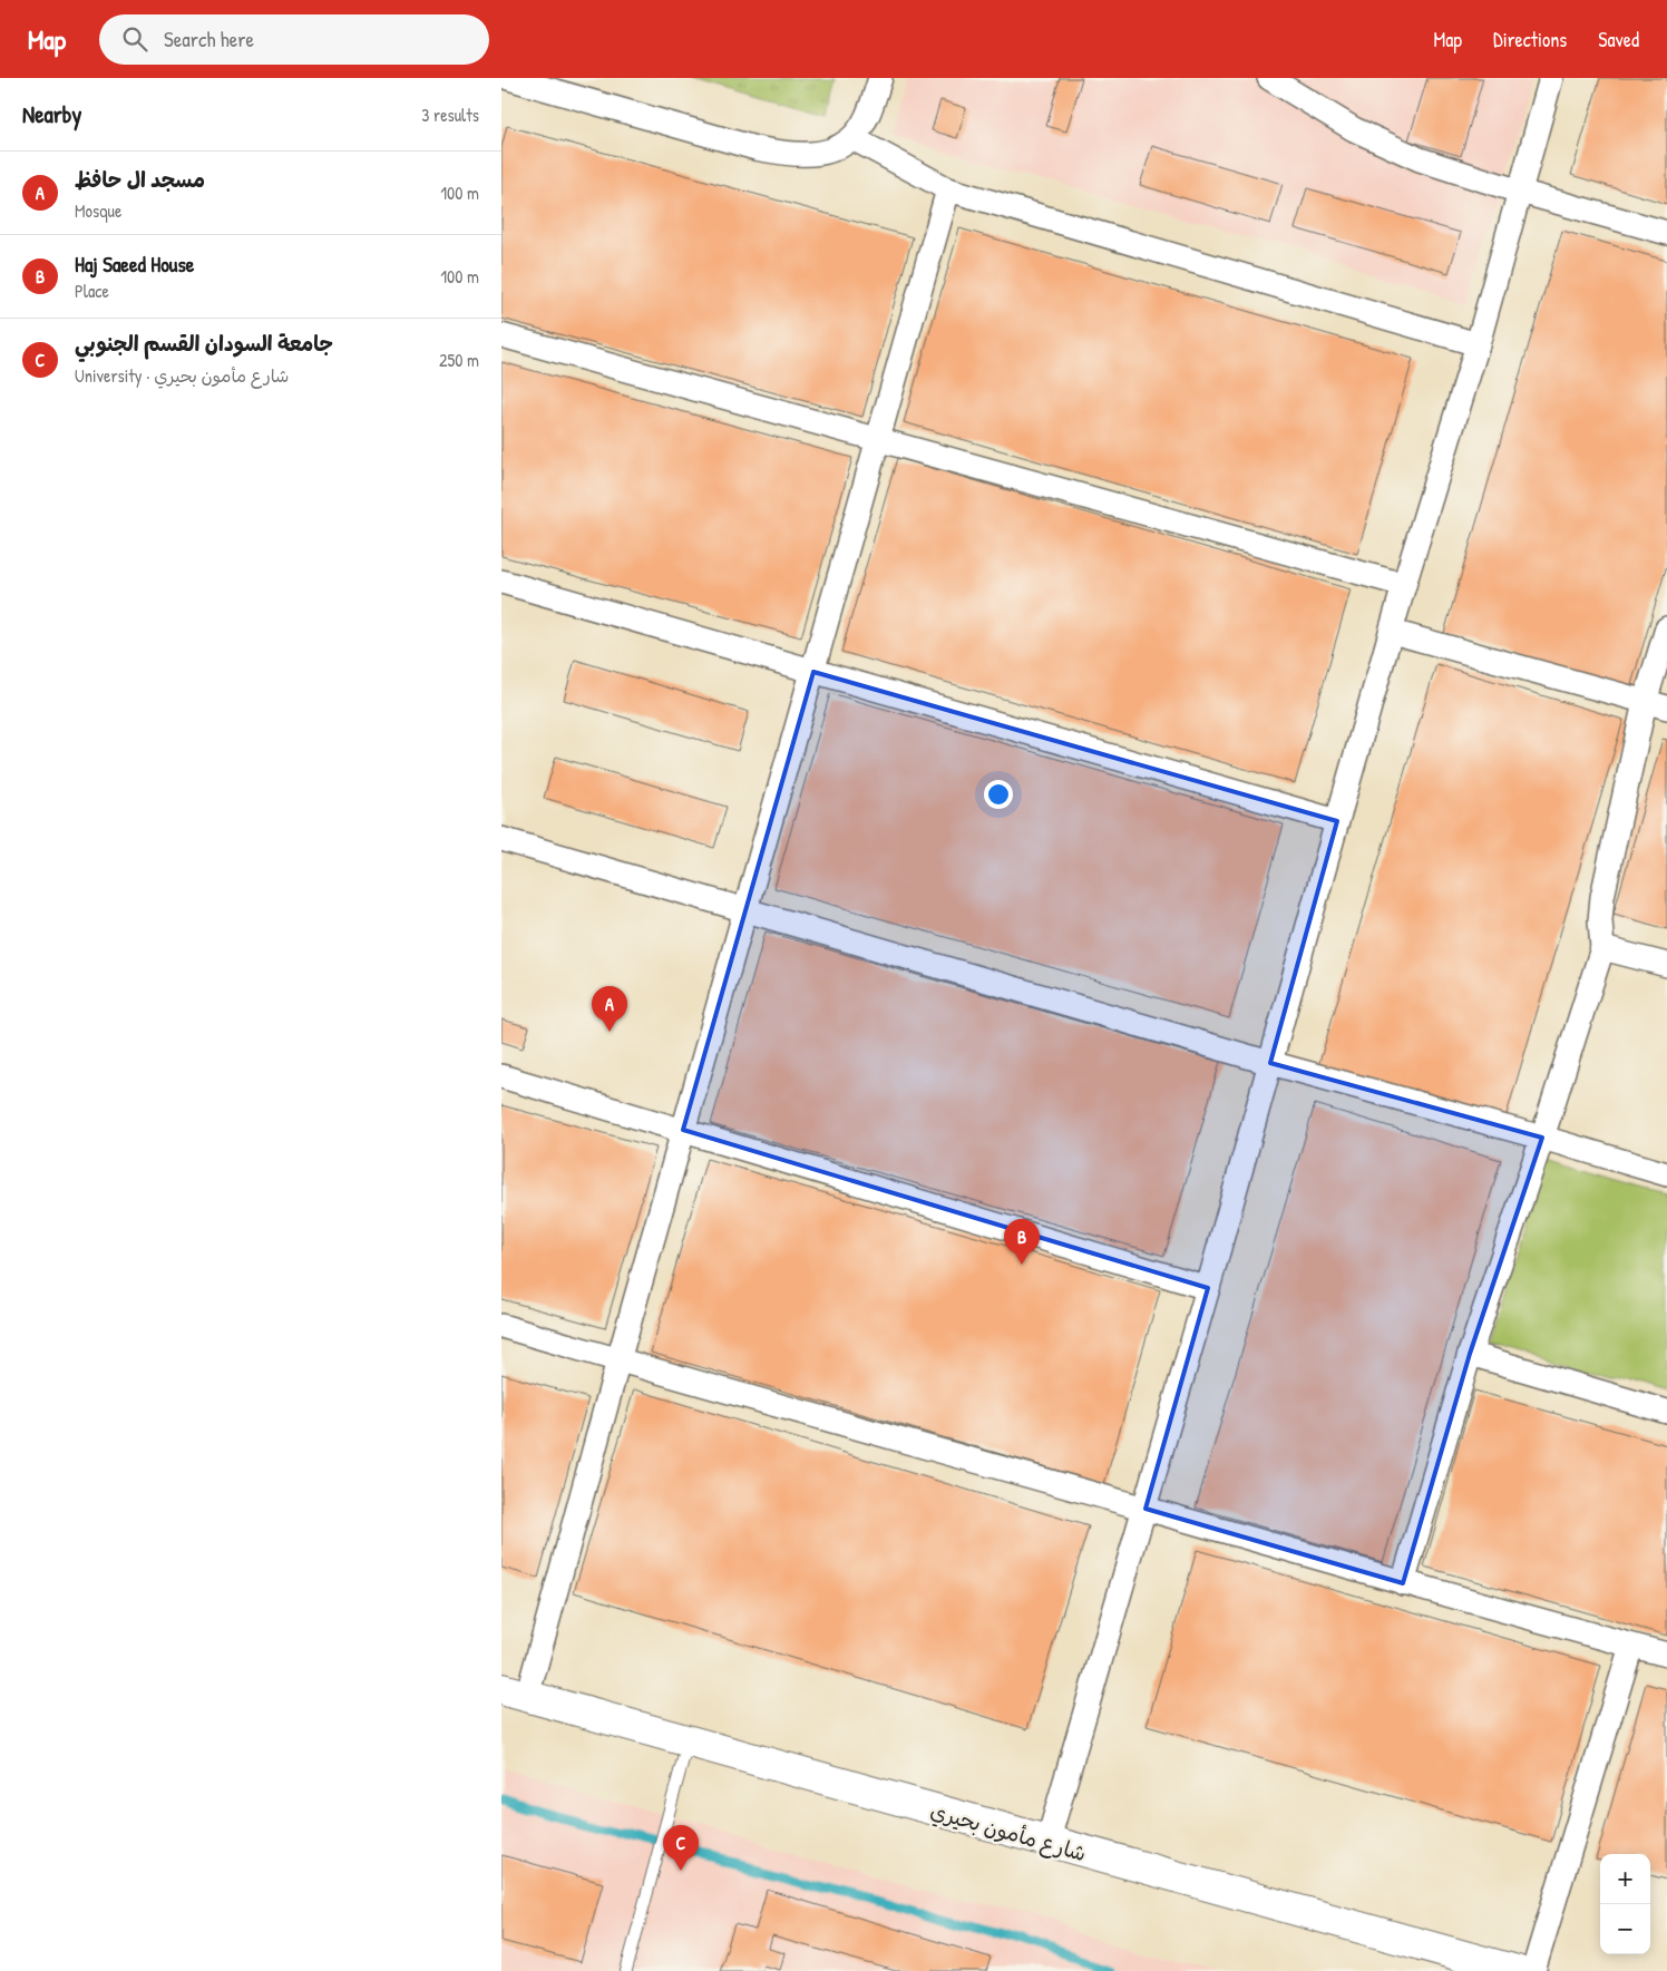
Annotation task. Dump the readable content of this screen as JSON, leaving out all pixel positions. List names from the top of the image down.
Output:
{
  "streets": {
    "street": ["شارع مأمون بحيري"]
  },
  "page": {
    "header": "Map",
    "search": "Search here",
    "nav": ["Map", "Directions", "Saved"],
    "heading": ["Nearby", "3 results"],
    "list": [
      {
        "mark": "A",
        "name": "مسجد ال حافظ",
        "note": "Mosque",
        "value": "100 m"
      },
      {
        "mark": "B",
        "name": "Haj Saeed House",
        "note": "Place",
        "value": "100 m"
      },
      {
        "mark": "C",
        "name": "جامعة السودان القسم الجنوبي",
        "note": "University · شارع مأمون بحيري",
        "value": "250 m"
      }
    ],
    "pins": ["A", "B", "C"],
    "map_buttons": ["+", "−"]
  }
}
